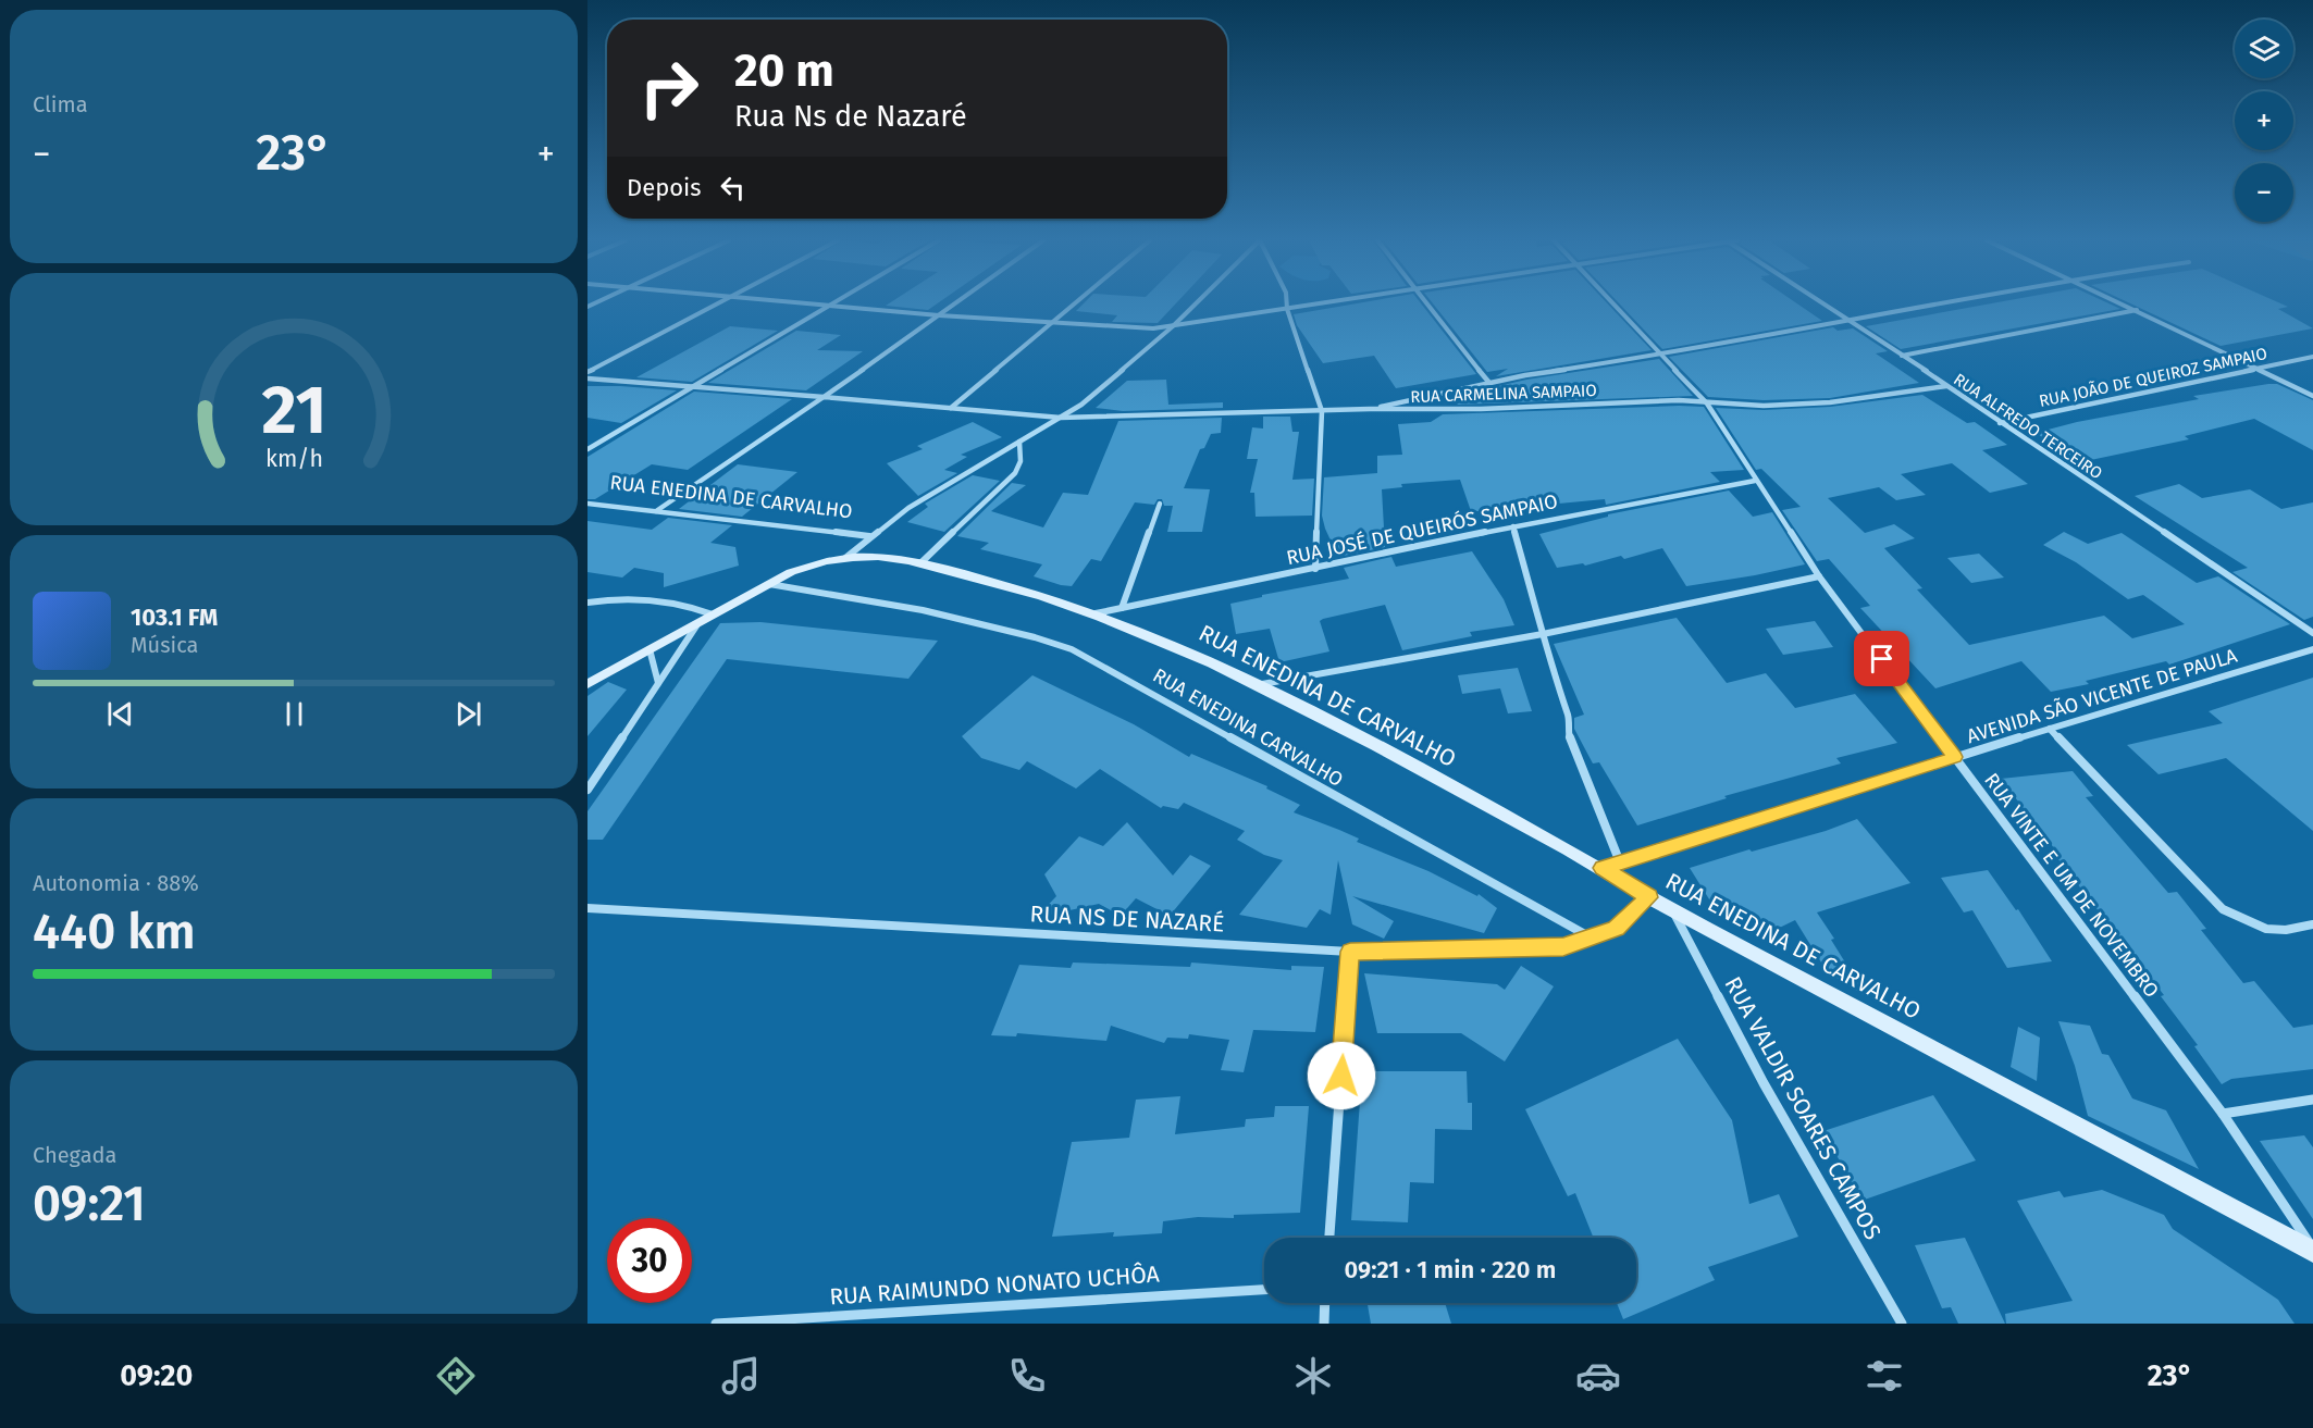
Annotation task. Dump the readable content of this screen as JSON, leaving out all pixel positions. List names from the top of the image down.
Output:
{
  "streets": {
    "main road": ["RUA ENEDINA DE CARVALHO"],
    "street": [
      "RUA JOÃO DE QUEIROZ SAMPAIO",
      "RUA CARMELINA SAMPAIO",
      "RUA ALFREDO TERCEIRO",
      "RUA JOSÉ DE QUEIRÓS SAMPAIO",
      "AVENIDA SÃO VICENTE DE PAULA",
      "RUA ENEDINA CARVALHO",
      "RUA VINTE E UM DE NOVEMBRO",
      "RUA NS DE NAZARÉ",
      "RUA VALDIR SOARES CAMPOS",
      "RUA RAIMUNDO NONATO UCHÔA"
    ]
  },
  "crossings": [
    ["RUA JOÃO DE QUEIROZ SAMPAIO", "RUA ALFREDO TERCEIRO"],
    ["RUA CARMELINA SAMPAIO", "RUA ALFREDO TERCEIRO"],
    ["RUA CARMELINA SAMPAIO", "RUA VINTE E UM DE NOVEMBRO"],
    ["RUA ENEDINA DE CARVALHO", "RUA JOSÉ DE QUEIRÓS SAMPAIO"],
    ["RUA ENEDINA DE CARVALHO", "AVENIDA SÃO VICENTE DE PAULA"],
    ["RUA ENEDINA DE CARVALHO", "RUA ENEDINA CARVALHO"],
    ["RUA ENEDINA DE CARVALHO", "RUA VINTE E UM DE NOVEMBRO"],
    ["RUA ENEDINA DE CARVALHO", "RUA NS DE NAZARÉ"],
    ["RUA ENEDINA DE CARVALHO", "RUA VALDIR SOARES CAMPOS"],
    ["RUA JOSÉ DE QUEIRÓS SAMPAIO", "RUA VINTE E UM DE NOVEMBRO"],
    ["AVENIDA SÃO VICENTE DE PAULA", "RUA VINTE E UM DE NOVEMBRO"],
    ["RUA ENEDINA CARVALHO", "RUA NS DE NAZARÉ"]
  ],
  "page": {
    "tile": [
      "Clima",
      ["Autonomia · 88%", "440 km"],
      ["Chegada", "09:21"]
    ],
    "map_buttons": ["+", "−"],
    "turn": ["20 m", "Rua Ns de Nazaré"],
    "heat": ["−", "23°", "+"],
    "then": "Depois",
    "song": ["103.1 FM", "Música"],
    "limit": "30",
    "trip": "09:21 · 1 min · 220 m",
    "tabs": ["09:20", "23°"],
    "gauge": ["21", "km/h"]
  }
}
